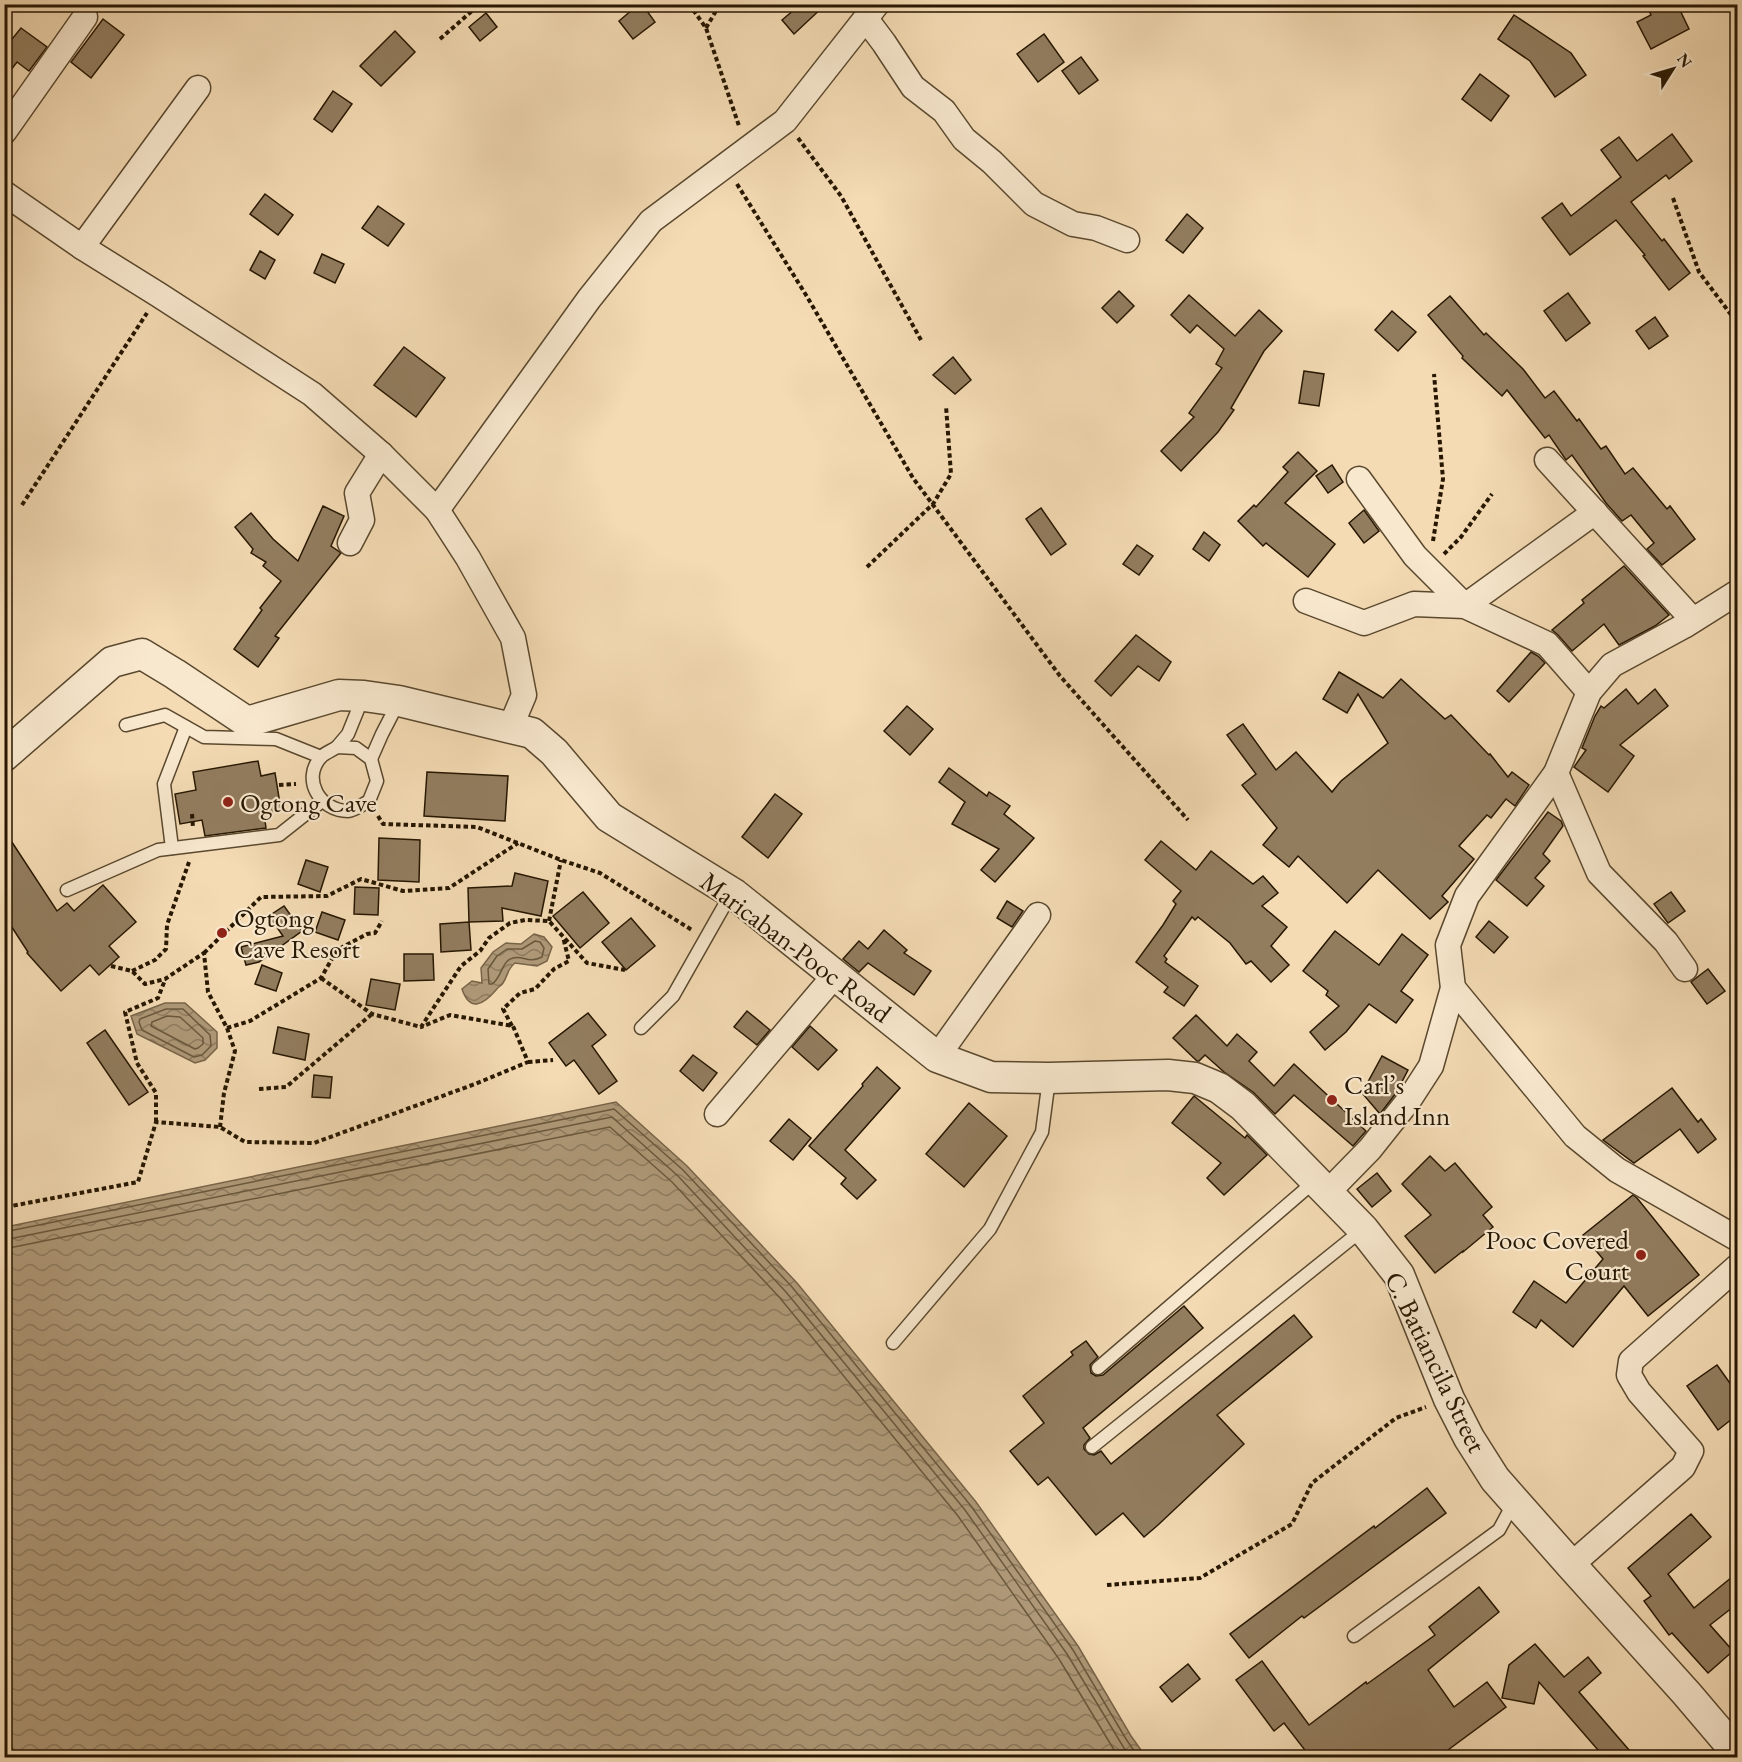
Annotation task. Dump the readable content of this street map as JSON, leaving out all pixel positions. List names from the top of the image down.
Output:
{
  "streets": {
    "street": ["Maricaban-Pooc Road", "C. Batiancila Street"]
  },
  "crossings": [
    ["Maricaban-Pooc Road", "C. Batiancila Street"]
  ],
  "places": [
    "Ogtong Cave",
    "Ogtong Cave Resort",
    "Carl’s Island Inn",
    "Pooc Covered Court"
  ],
  "north": "top right"
}
